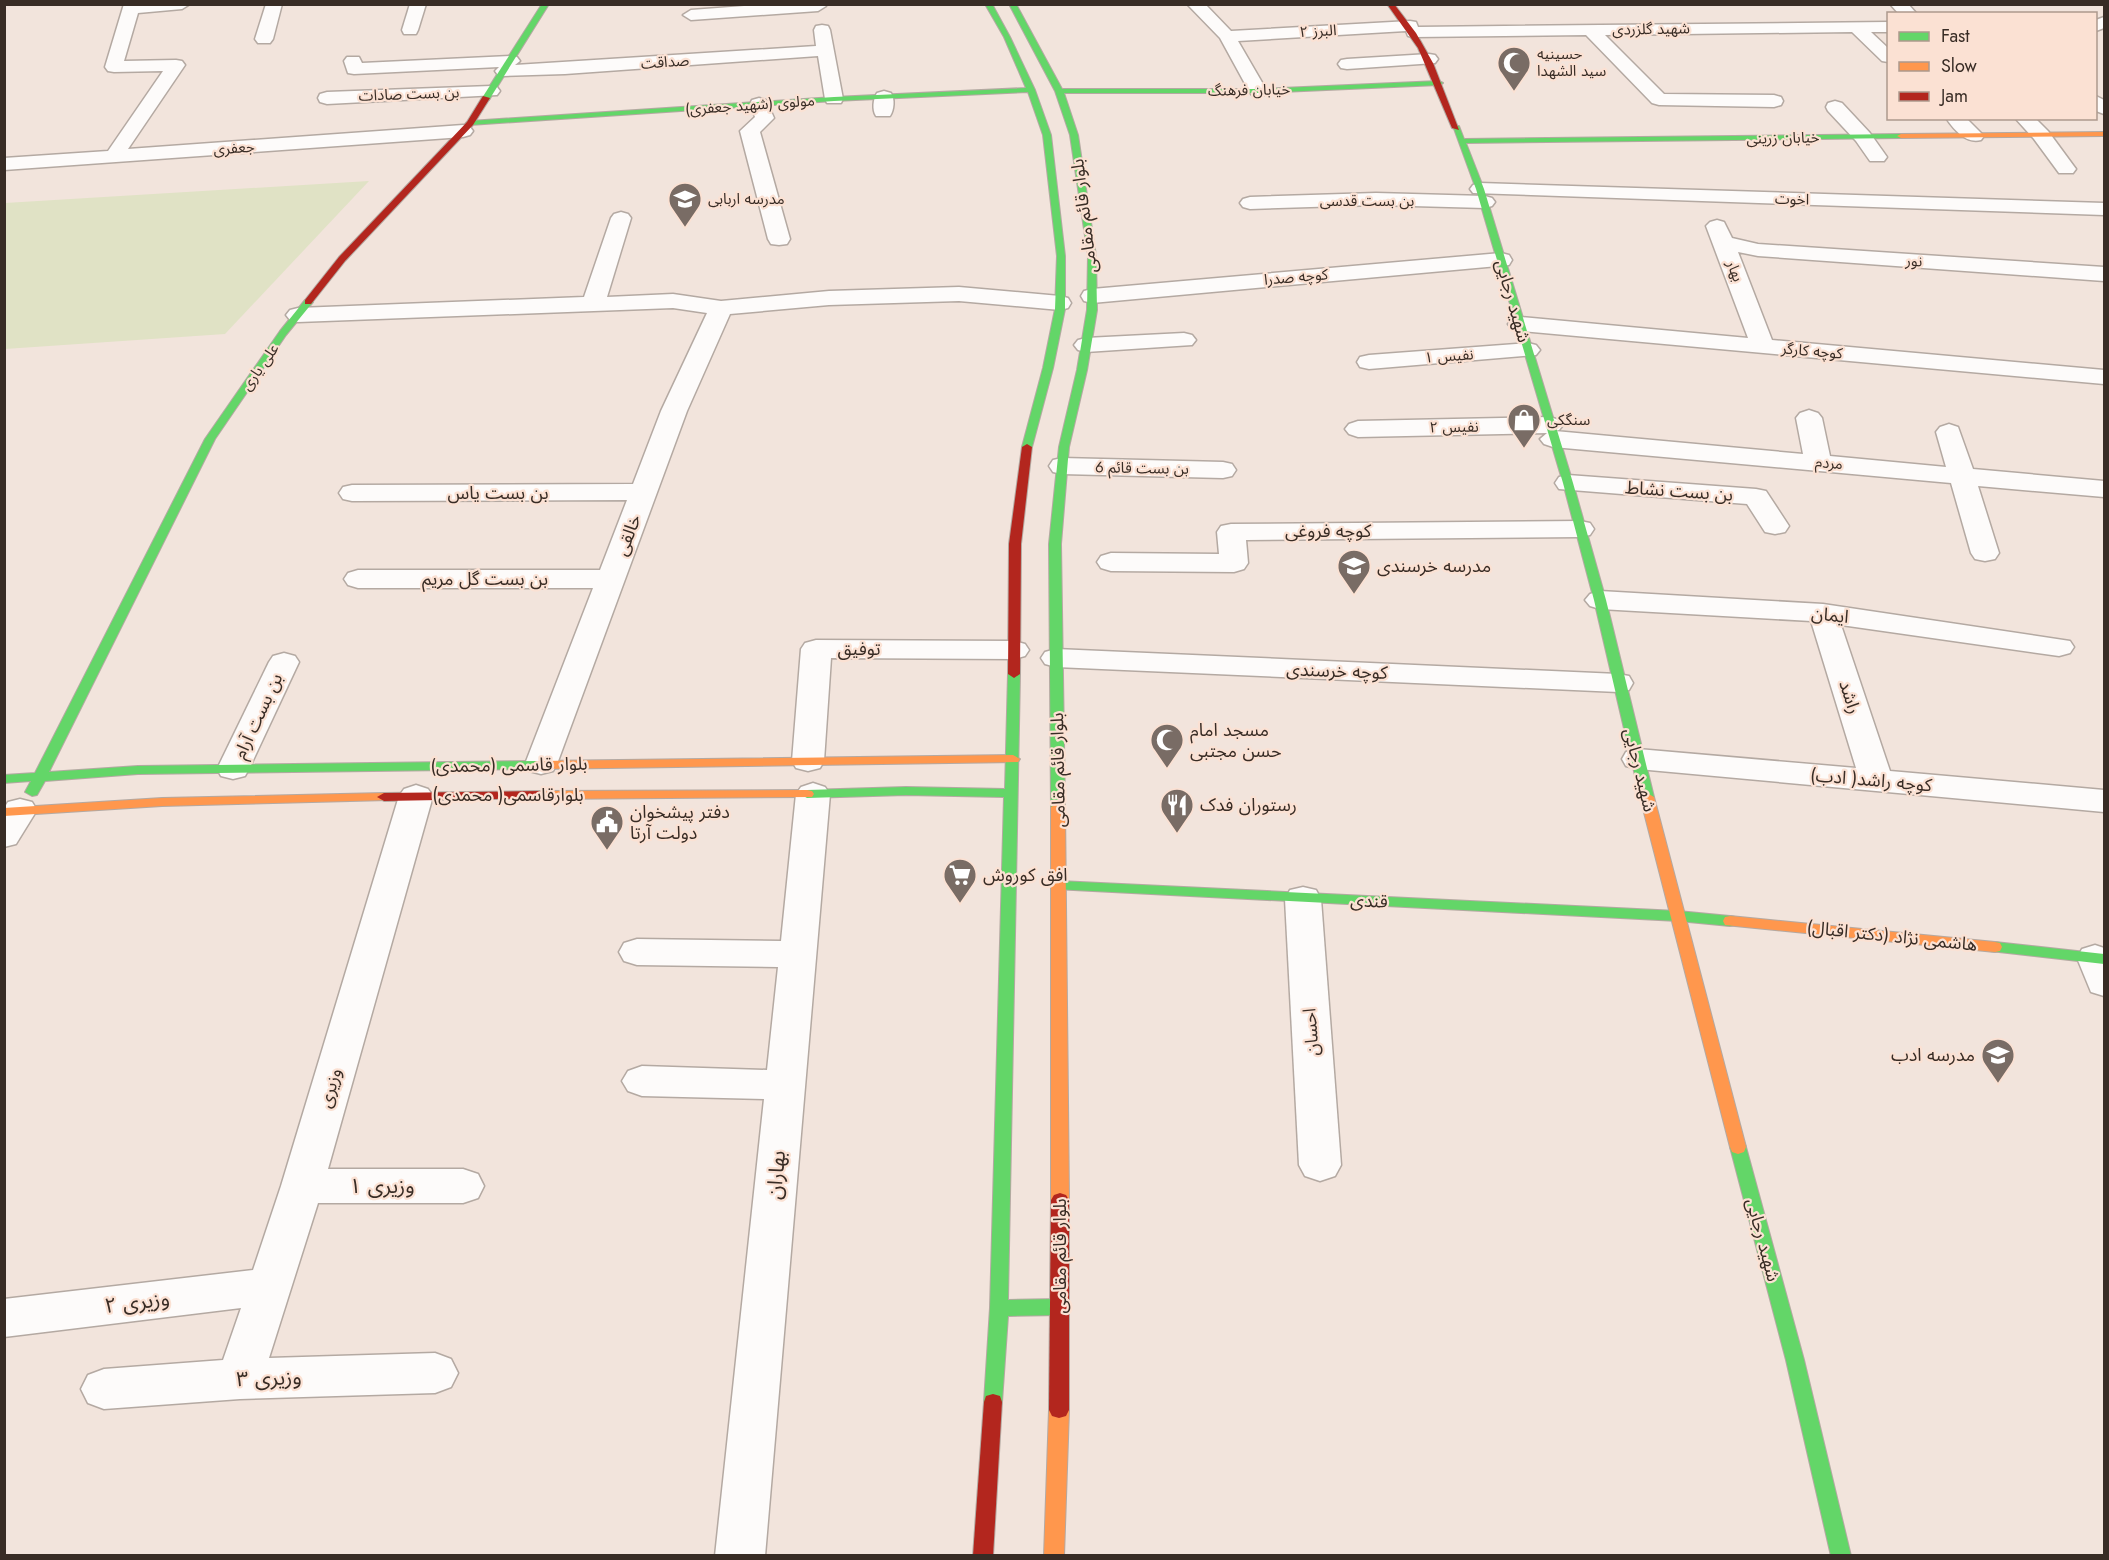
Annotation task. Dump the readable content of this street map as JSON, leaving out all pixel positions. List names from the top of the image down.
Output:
{
  "streets": {
    "main road": [
      "خیابان فرهنگ",
      "مولوی (شهید جعفری)",
      "خیابان زرینی",
      "بلوار قائم مقامی",
      "شهید رجایی",
      "علی یاری",
      "بلوار قاسمی (محمدی)",
      "بلوارقاسمی( محمدی)",
      "قندی",
      "هاشمی نژاد (دکتر اقبال)"
    ],
    "street": [
      "شهید گلزردی",
      "البرز ۲",
      "صداقت",
      "بن بست صادات",
      "جعفری",
      "اخوت",
      "بن بست قدسی",
      "نور",
      "بهار",
      "کوچه صدرا",
      "کوچه کارگر",
      "نفیس ‍۱",
      "نفیس ۲",
      "مردم",
      "بن بست قائم 6",
      "بن بست نشاط",
      "بن بست یاس",
      "کوچه فروغی",
      "خالقی",
      "بن بست گل مریم",
      "ایمان",
      "توفیق",
      "کوچه خرسندی",
      "راشد",
      "بن بست آرام",
      "کوچه راشد( ادب)",
      "احسان",
      "وزیری",
      "بهاران",
      "وزیری ۱",
      "وزیری ۲",
      "وزیری ۳"
    ]
  },
  "crossings": [
    ["شهید گلزردی", "البرز ۲"],
    ["شهید گلزردی", "شهید رجایی"],
    ["البرز ۲", "شهید رجایی"],
    ["صداقت", "علی یاری"],
    ["خیابان فرهنگ", "بلوار قائم مقامی"],
    ["خیابان فرهنگ", "شهید رجایی"],
    ["بن بست صادات", "علی یاری"],
    ["مولوی (شهید جعفری)", "جعفری"],
    ["مولوی (شهید جعفری)", "بلوار قائم مقامی"],
    ["مولوی (شهید جعفری)", "علی یاری"],
    ["خیابان زرینی", "شهید رجایی"],
    ["جعفری", "علی یاری"],
    ["اخوت", "بن بست قدسی"],
    ["اخوت", "بهار"],
    ["اخوت", "شهید رجایی"],
    ["بن بست قدسی", "شهید رجایی"],
    ["بلوار قائم مقامی", "کوچه صدرا"],
    ["بلوار قائم مقامی", "بن بست قائم 6"],
    ["بلوار قائم مقامی", "توفیق"],
    ["بلوار قائم مقامی", "کوچه خرسندی"],
    ["بلوار قائم مقامی", "بلوار قاسمی (محمدی)"],
    ["بلوار قائم مقامی", "بلوارقاسمی( محمدی)"],
    ["بلوار قائم مقامی", "قندی"],
    ["نور", "بهار"],
    ["بهار", "کوچه کارگر"],
    ["کوچه صدرا", "شهید رجایی"],
    ["شهید رجایی", "کوچه کارگر"],
    ["شهید رجایی", "نفیس ‍۱"],
    ["شهید رجایی", "نفیس ۲"],
    ["شهید رجایی", "مردم"],
    ["شهید رجایی", "بن بست نشاط"],
    ["شهید رجایی", "کوچه فروغی"],
    ["شهید رجایی", "ایمان"],
    ["شهید رجایی", "کوچه خرسندی"],
    ["شهید رجایی", "کوچه راشد( ادب)"],
    ["شهید رجایی", "قندی"],
    ["شهید رجایی", "هاشمی نژاد (دکتر اقبال)"],
    ["علی یاری", "بلوار قاسمی (محمدی)"],
    ["علی یاری", "بلوارقاسمی( محمدی)"],
    ["نفیس ۲", "مردم"],
    ["بن بست یاس", "خالقی"],
    ["خالقی", "بن بست گل مریم"],
    ["خالقی", "بلوار قاسمی (محمدی)"],
    ["ایمان", "راشد"],
    ["توفیق", "بلوار قاسمی (محمدی)"],
    ["توفیق", "بلوارقاسمی( محمدی)"],
    ["توفیق", "بهاران"],
    ["راشد", "کوچه راشد( ادب)"],
    ["بن بست آرام", "بلوار قاسمی (محمدی)"],
    ["بلوار قاسمی (محمدی)", "بلوارقاسمی( محمدی)"],
    ["بلوار قاسمی (محمدی)", "بهاران"],
    ["بلوارقاسمی( محمدی)", "وزیری"],
    ["بلوارقاسمی( محمدی)", "بهاران"],
    ["قندی", "هاشمی نژاد (دکتر اقبال)"],
    ["قندی", "احسان"],
    ["وزیری", "وزیری ۱"],
    ["وزیری", "وزیری ۲"],
    ["وزیری", "وزیری ۳"]
  ],
  "places": {
    "mosque": ["حسینیه سید الشهدا", "مسجد امام حسن مجتبی"],
    "school or university": ["مدرسه اربابی", "مدرسه خرسندی", "مدرسه ادب"],
    "shop": ["سنگکی"],
    "restaurant": ["رستوران فدک"],
    "public building": ["دفتر پیشخوان دولت آرتا"],
    "supermarket": ["افق کوروش"]
  },
  "legend": ["Fast", "Slow", "Jam"]
}
